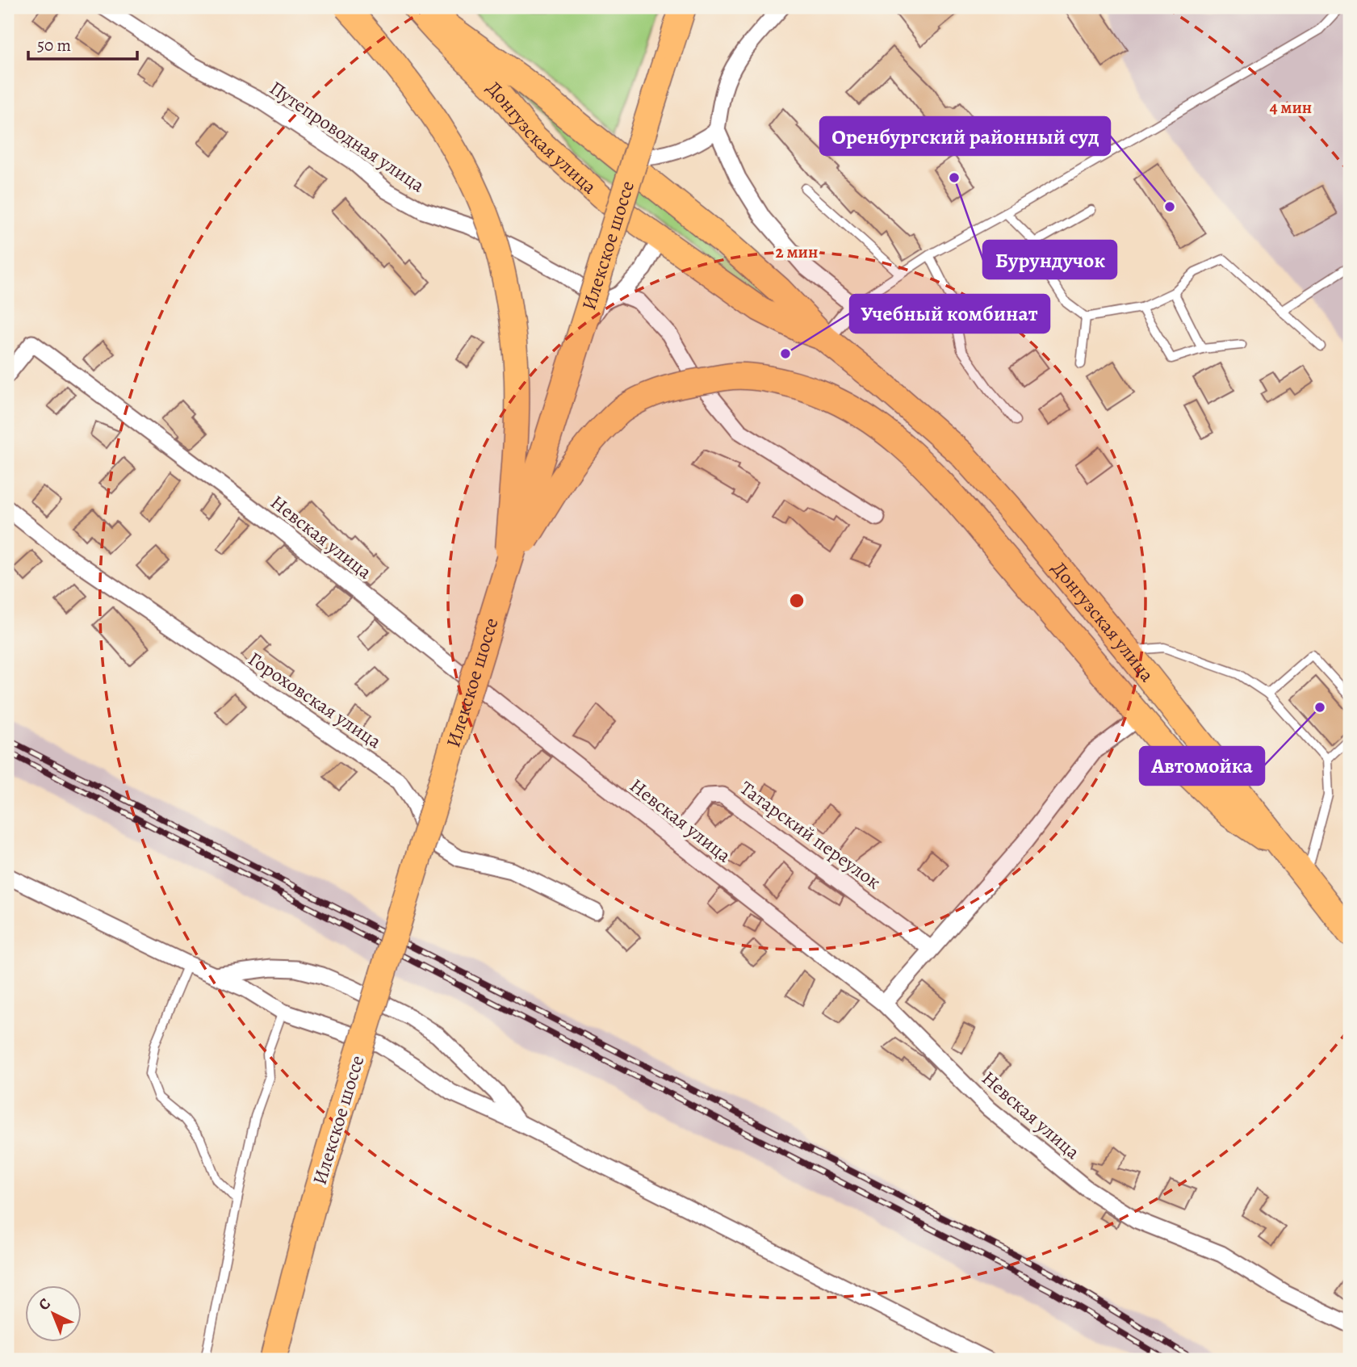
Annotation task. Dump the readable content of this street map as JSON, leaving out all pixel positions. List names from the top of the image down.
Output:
{
  "streets": {
    "highway": ["Донгузская улица", "Илекское шоссе"],
    "street": [
      "Путепроводная улица",
      "Невская улица",
      "Гороховская улица",
      "Татарский переулок"
    ]
  },
  "crossings": [
    ["Невская улица", "Татарский переулок"]
  ],
  "places": [
    "Бурундучок",
    "Оренбургский районный суд",
    "Учебный комбинат",
    "Автомойка"
  ],
  "scale_bar": "50 m",
  "north": "top left",
  "rings": ["4 мин", "2 мин"]
}
